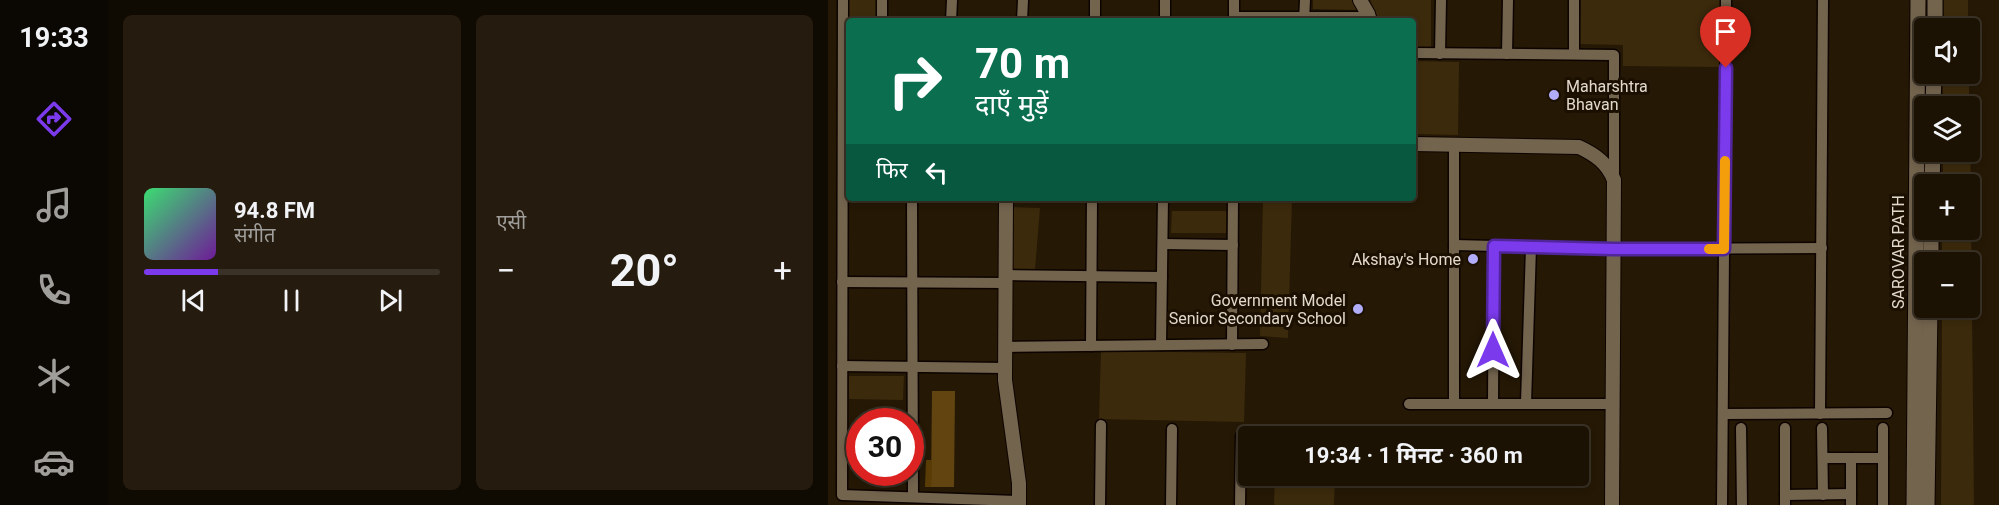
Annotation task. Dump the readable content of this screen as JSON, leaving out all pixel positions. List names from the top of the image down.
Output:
{
  "streets": {
    "main road": ["SAROVAR PATH"]
  },
  "places": ["Maharshtra Bhavan", "Akshay's Home", "Government Model Senior Secondary School"],
  "page": {
    "tabs": "19:33",
    "tile": "एसी",
    "map_buttons": ["+", "−"],
    "turn": ["70 m", "दाएँ मुड़ें"],
    "then": "फिर",
    "song": ["94.8 FM", "संगीत"],
    "heat": ["−", "20°", "+"],
    "limit": "30",
    "trip": "19:34 · 1 मिनट · 360 m"
  }
}
